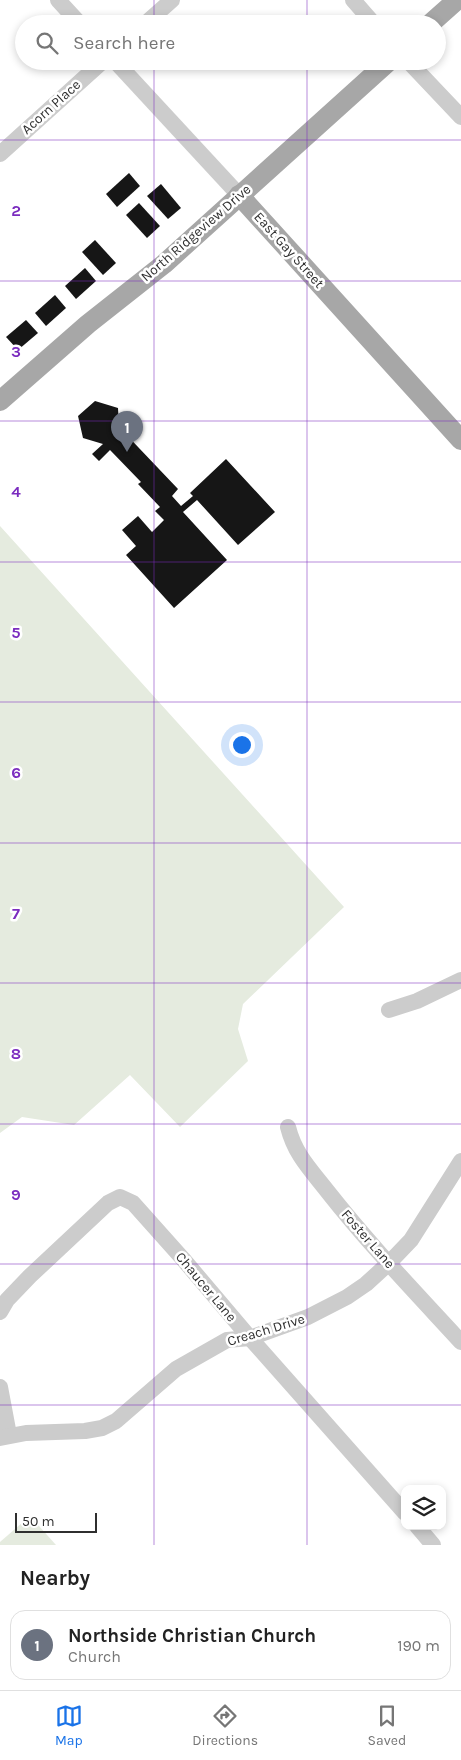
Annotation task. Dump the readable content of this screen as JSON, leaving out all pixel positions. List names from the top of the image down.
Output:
{
  "streets": {
    "main road": ["North Ridgeview Drive", "East Gay Street"],
    "street": [
      "Acorn Place",
      "Foster Lane",
      "Chaucer Lane",
      "Creach Drive"
    ]
  },
  "crossings": [
    ["North Ridgeview Drive", "East Gay Street"],
    ["Foster Lane", "Creach Drive"],
    ["Chaucer Lane", "Creach Drive"]
  ],
  "scale_bar": "50 m",
  "page": {
    "search": "Search here",
    "pins": "1",
    "scale": "50 m",
    "heading": "Nearby",
    "list": [
      {
        "mark": "1",
        "name": "Northside Christian Church",
        "note": "Church",
        "value": "190 m"
      }
    ],
    "nav": ["Map", "Directions", "Saved"]
  },
  "grid": {
    "rows": [
      "2",
      "3",
      "4",
      "5",
      "6",
      "7",
      "8",
      "9"
    ]
  }
}
